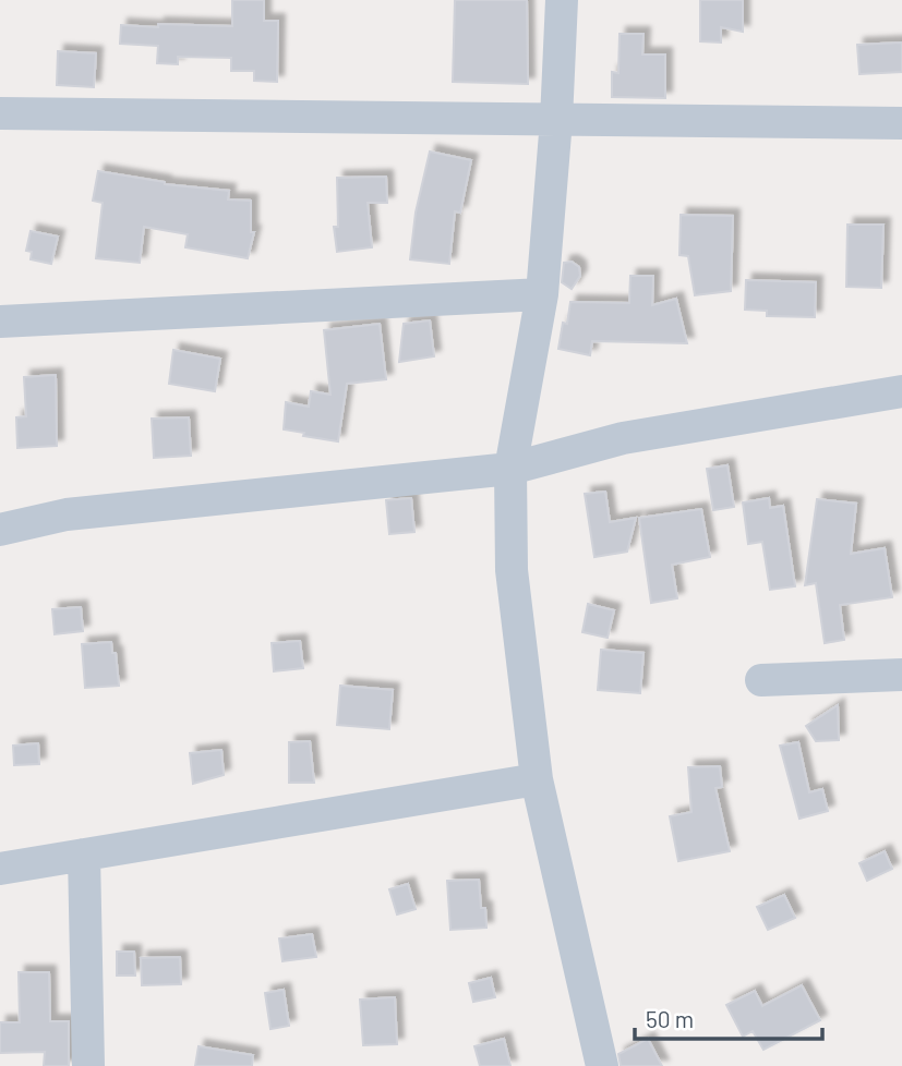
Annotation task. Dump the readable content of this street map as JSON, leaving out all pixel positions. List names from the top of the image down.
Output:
{
  "scale_bar": "50 m"
}
